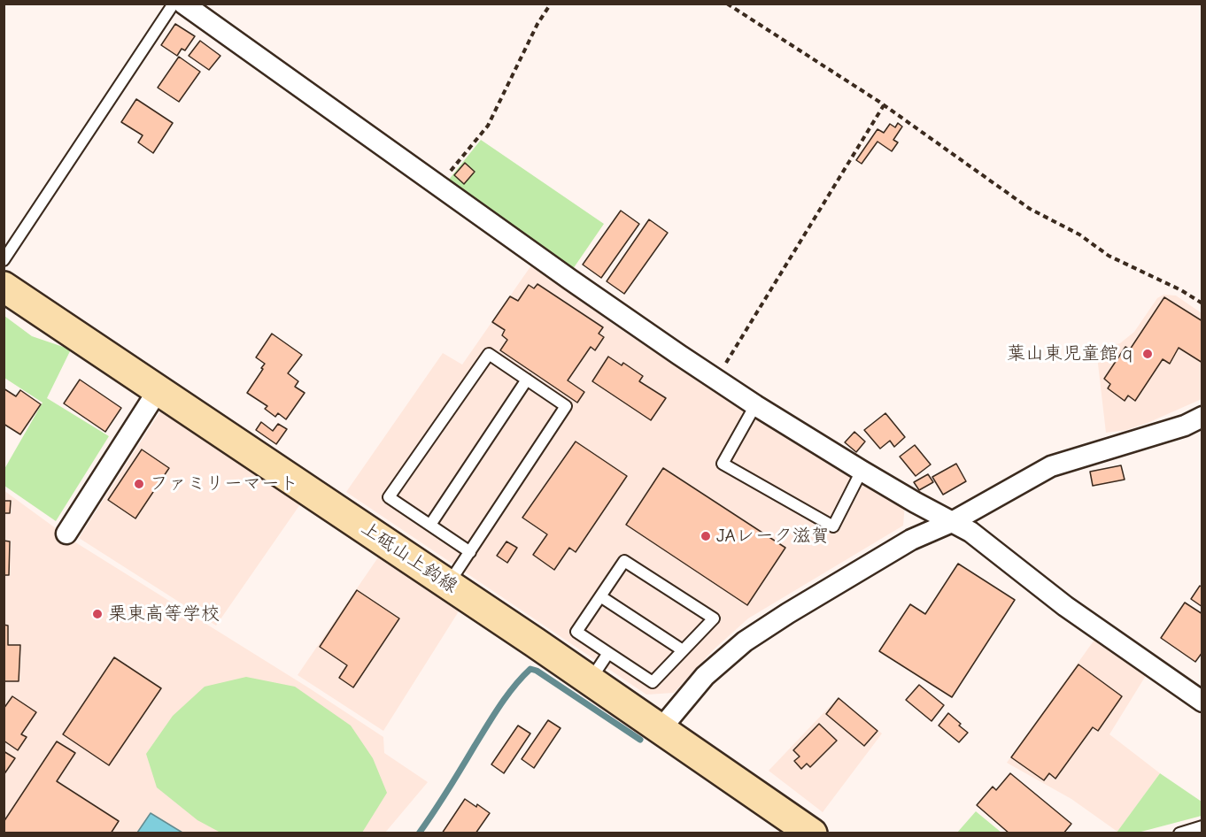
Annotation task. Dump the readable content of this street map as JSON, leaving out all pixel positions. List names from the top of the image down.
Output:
{
  "streets": {
    "main road": ["上砥山上鈎線"]
  },
  "places": [
    "葉山東児童館ｑ",
    "ファミリーマート",
    "JAレーク滋賀",
    "栗東高等学校"
  ]
}
